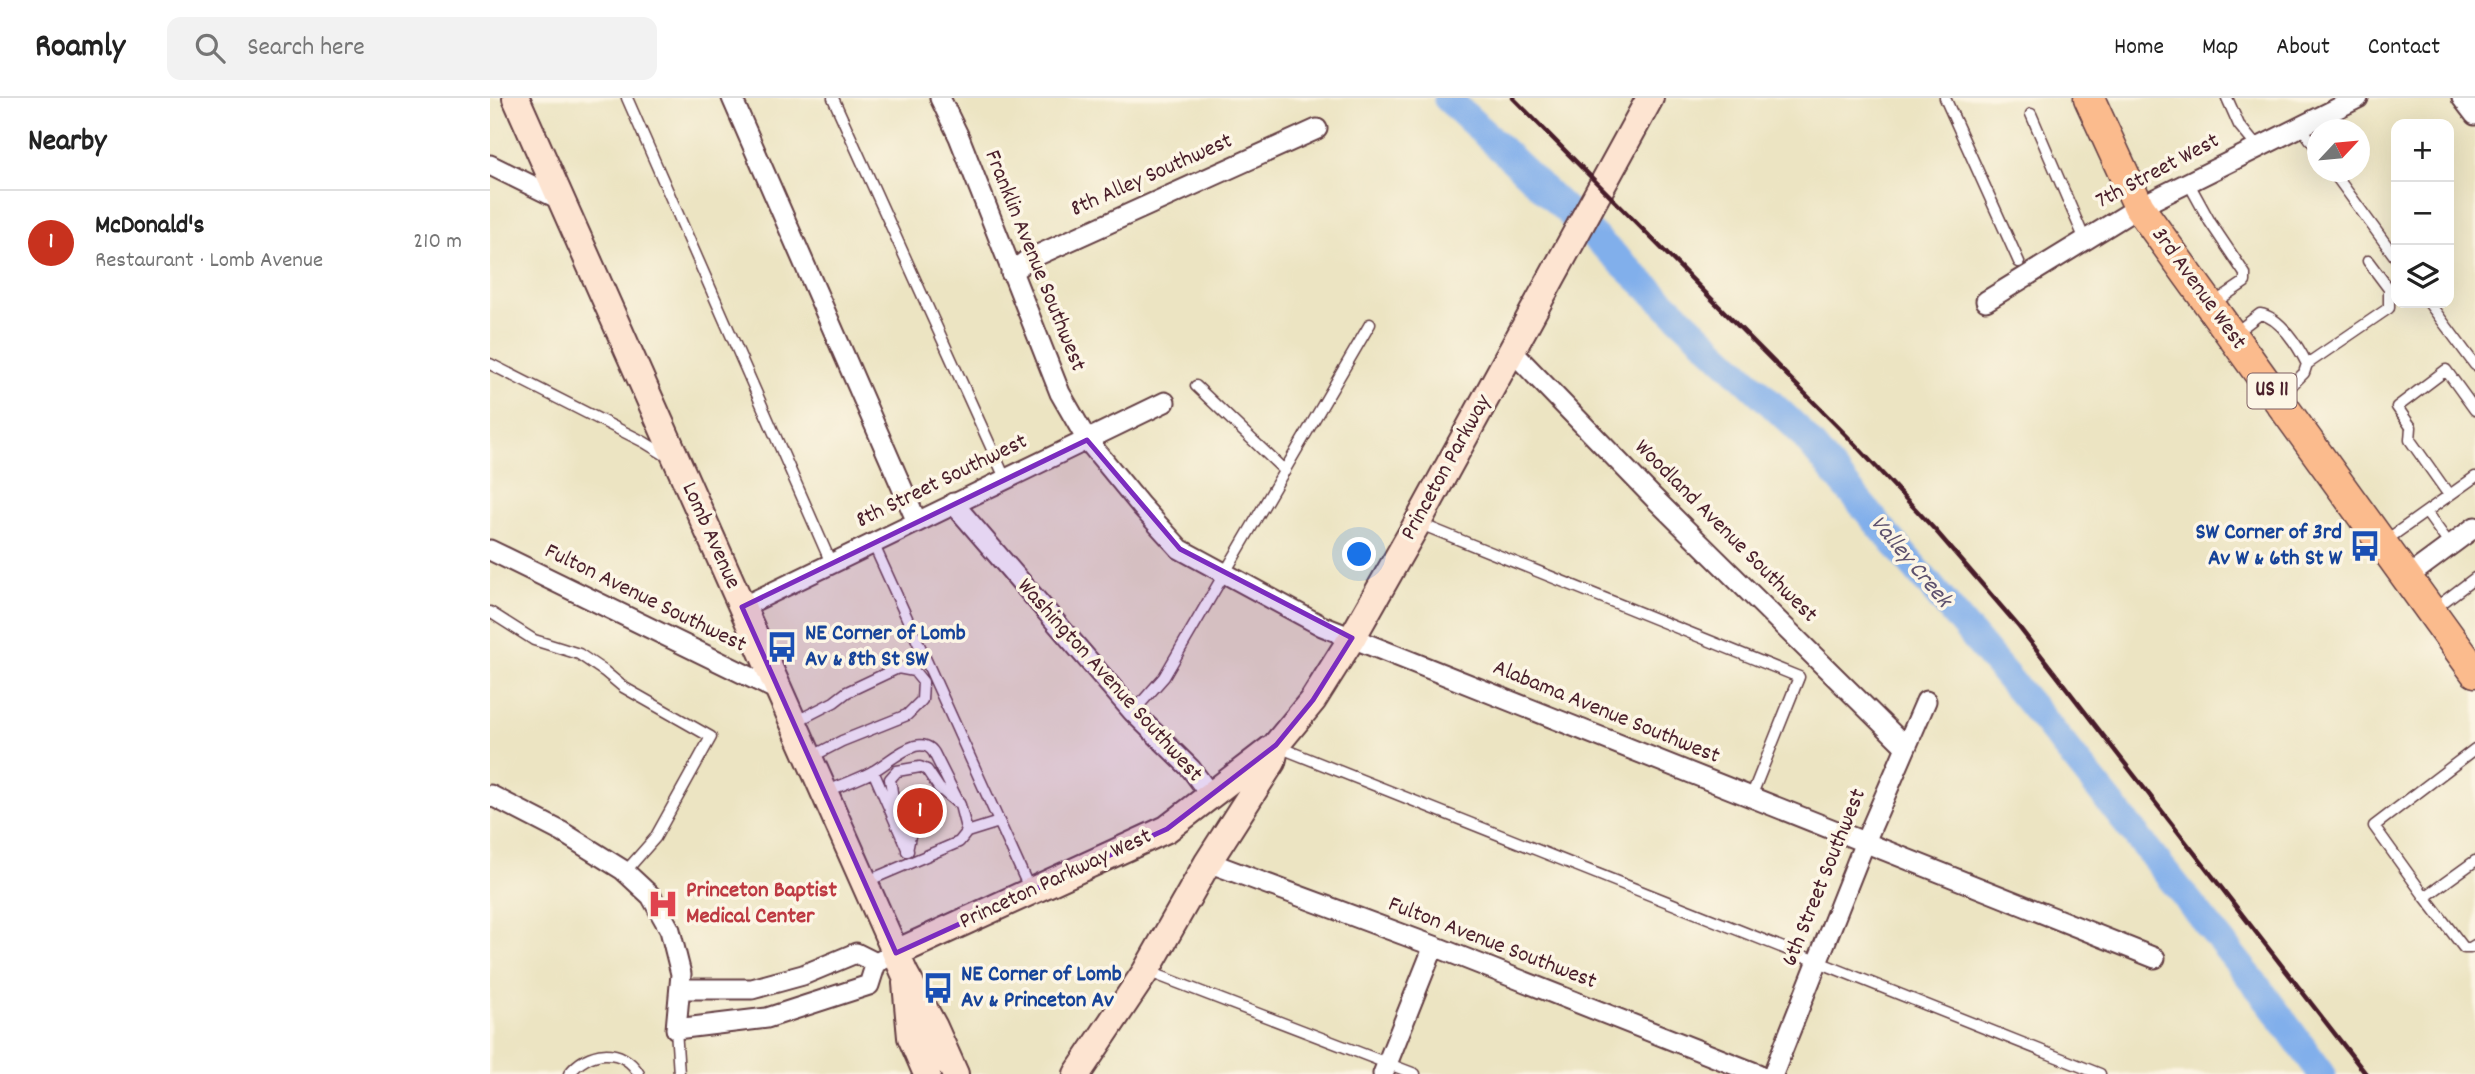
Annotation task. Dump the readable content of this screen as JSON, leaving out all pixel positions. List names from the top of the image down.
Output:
{
  "streets": {
    "main road": [
      "3rd Avenue West",
      "US 11",
      "Princeton Parkway",
      "Lomb Avenue",
      "Washington Avenue Southwest",
      "Princeton Parkway West"
    ],
    "street": [
      "7th Street West",
      "8th Alley Southwest",
      "Franklin Avenue Southwest",
      "8th Street Southwest",
      "Woodland Avenue Southwest",
      "Fulton Avenue Southwest",
      "Alabama Avenue Southwest",
      "6th Street Southwest"
    ]
  },
  "crossings": [
    ["7th Street West", "3rd Avenue West"],
    ["8th Alley Southwest", "Franklin Avenue Southwest"],
    ["Franklin Avenue Southwest", "8th Street Southwest"],
    ["Franklin Avenue Southwest", "Alabama Avenue Southwest"],
    ["Princeton Parkway", "Woodland Avenue Southwest"],
    ["Princeton Parkway", "Fulton Avenue Southwest"],
    ["Princeton Parkway", "Washington Avenue Southwest"],
    ["Princeton Parkway", "Alabama Avenue Southwest"],
    ["8th Street Southwest", "Lomb Avenue"],
    ["8th Street Southwest", "Washington Avenue Southwest"],
    ["8th Street Southwest", "Alabama Avenue Southwest"],
    ["Woodland Avenue Southwest", "6th Street Southwest"],
    ["Lomb Avenue", "Fulton Avenue Southwest"],
    ["Lomb Avenue", "Princeton Parkway West"],
    ["Washington Avenue Southwest", "Princeton Parkway West"],
    ["Alabama Avenue Southwest", "6th Street Southwest"]
  ],
  "water": ["Valley Creek"],
  "places": {
    "bus stop": ["SW Corner of 3rd Av W & 6th St W", "NE Corner of Lomb Av & 8th St SW", "NE Corner of Lomb Av & Princeton Av"],
    "hospital": ["Princeton Baptist Medical Center"]
  },
  "north": "top right",
  "page": {
    "header": "Roamly",
    "search": "Search here",
    "nav": [
      "Home",
      "Map",
      "About",
      "Contact"
    ],
    "heading": "Nearby",
    "map_buttons": ["+", "−"],
    "list": [
      {
        "mark": "1",
        "name": "McDonald's",
        "note": "Restaurant · Lomb Avenue",
        "value": "210 m"
      }
    ],
    "pins": "1"
  }
}
